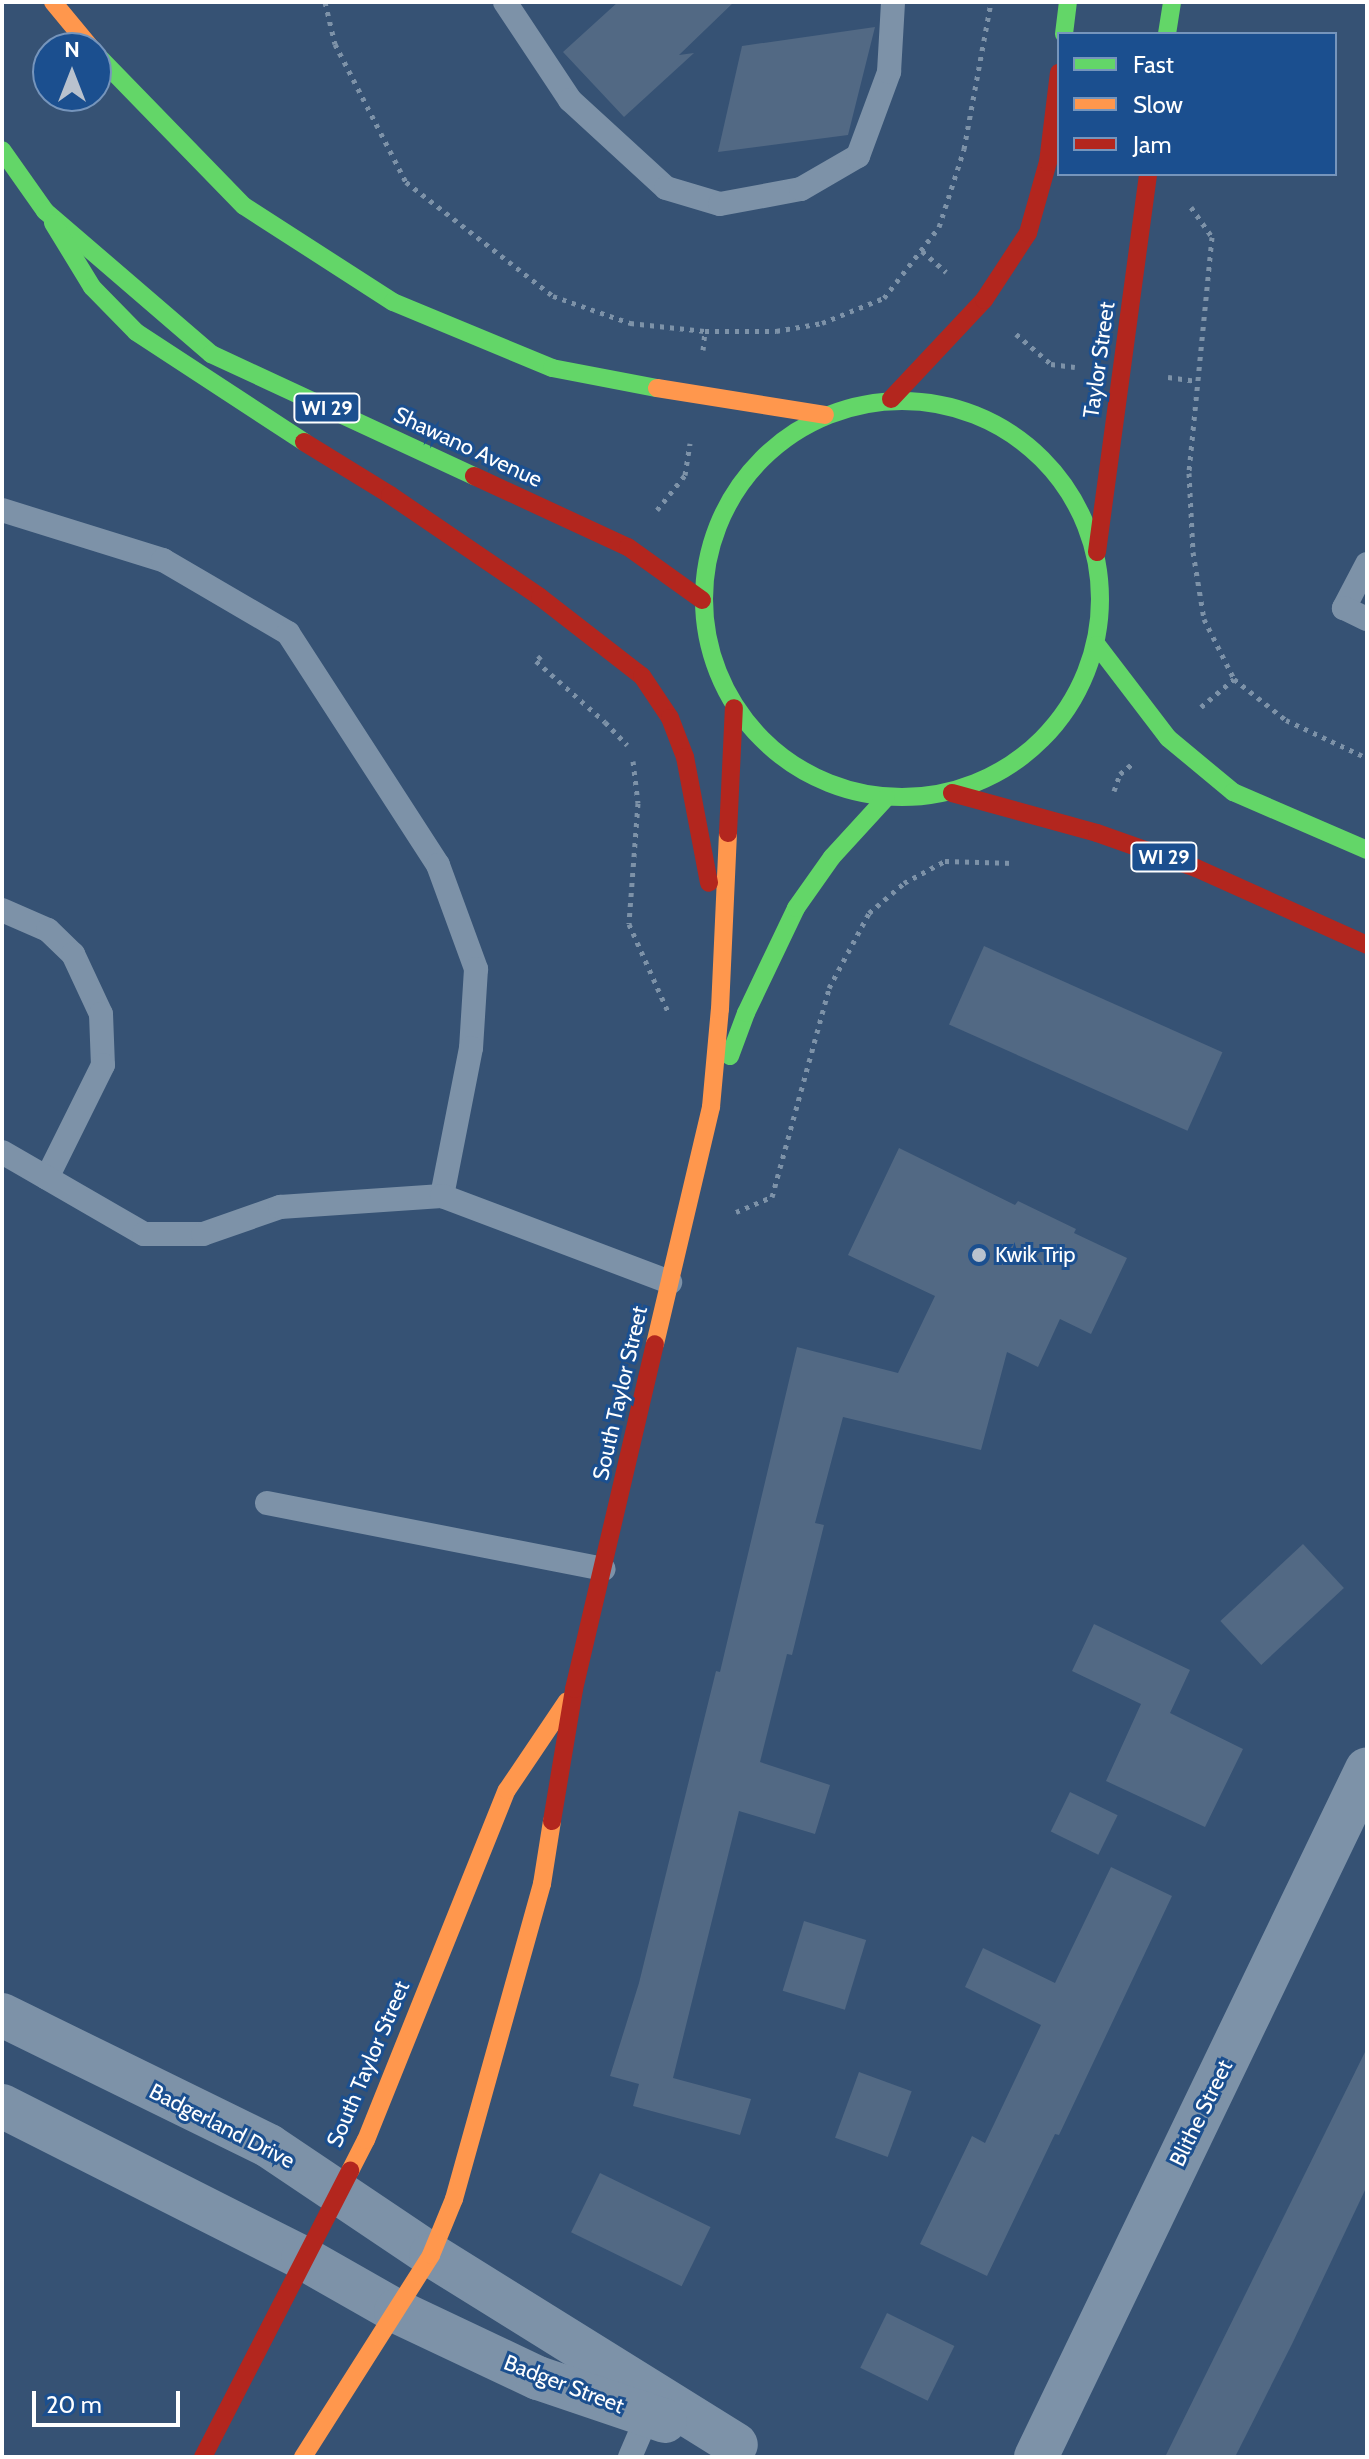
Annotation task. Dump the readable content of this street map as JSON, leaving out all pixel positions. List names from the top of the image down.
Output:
{
  "streets": {
    "street": [
      "Taylor Street",
      "WI 29",
      "Shawano Avenue",
      "South Taylor Street",
      "Blithe Street",
      "Badgerland Drive",
      "Badger Street"
    ]
  },
  "crossings": [
    ["Taylor Street", "WI 29"],
    ["WI 29", "Shawano Avenue"],
    ["WI 29", "South Taylor Street"],
    ["South Taylor Street", "Badgerland Drive"],
    ["South Taylor Street", "Badger Street"],
    ["Badgerland Drive", "Badger Street"]
  ],
  "places": ["Kwik Trip"],
  "legend": ["Fast", "Slow", "Jam"],
  "scale_bar": "20 m",
  "north": "top"
}
